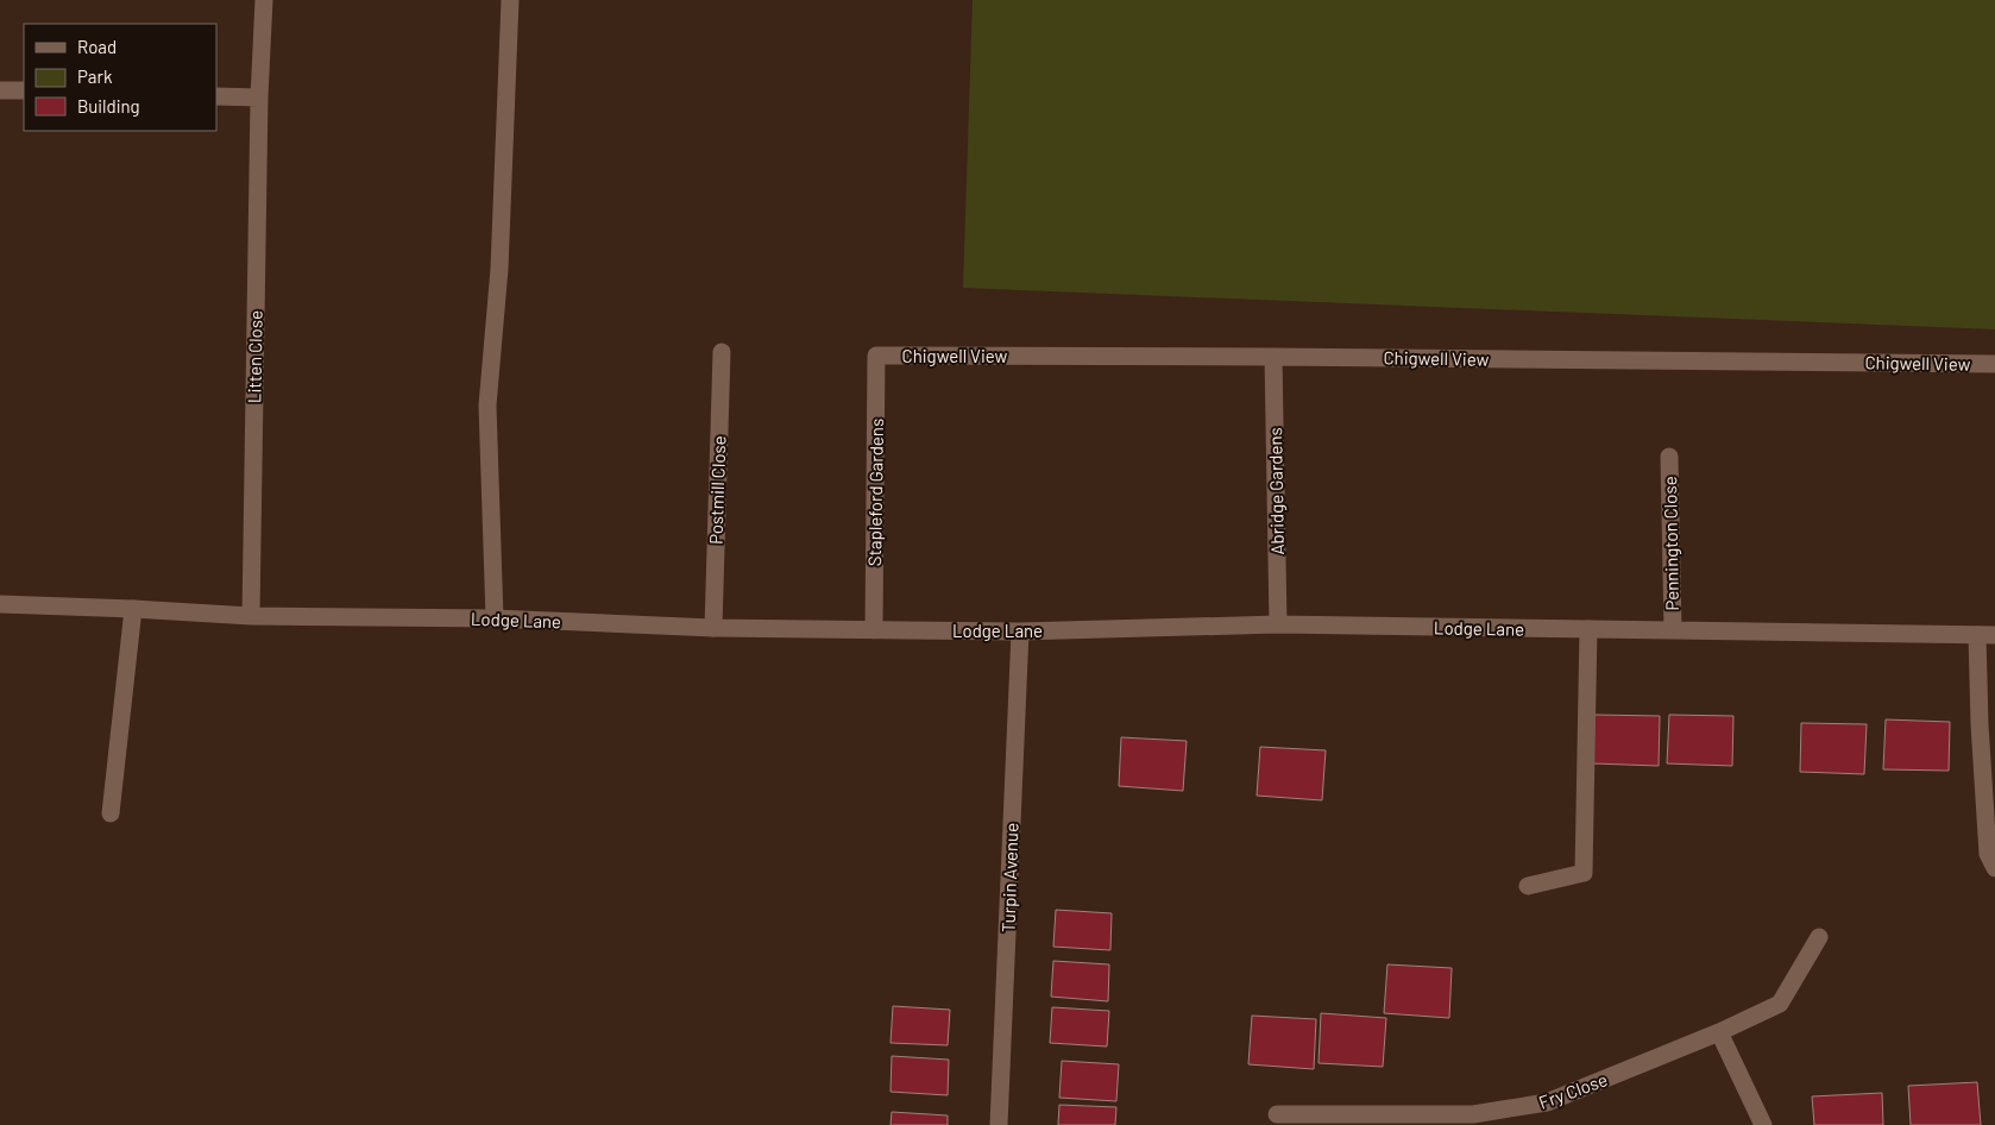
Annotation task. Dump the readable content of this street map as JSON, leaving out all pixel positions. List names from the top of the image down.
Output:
{
  "streets": {
    "street": [
      "Chigwell View",
      "Litten Close",
      "Postmill Close",
      "Abridge Gardens",
      "Stapleford Gardens",
      "Pennington Close",
      "Lodge Lane",
      "Turpin Avenue",
      "Fry Close"
    ]
  },
  "crossings": [
    ["Chigwell View", "Abridge Gardens"],
    ["Chigwell View", "Stapleford Gardens"],
    ["Litten Close", "Lodge Lane"],
    ["Postmill Close", "Lodge Lane"],
    ["Abridge Gardens", "Lodge Lane"],
    ["Stapleford Gardens", "Lodge Lane"],
    ["Pennington Close", "Lodge Lane"],
    ["Lodge Lane", "Turpin Avenue"]
  ],
  "legend": ["Road", "Park", "Building"]
}
